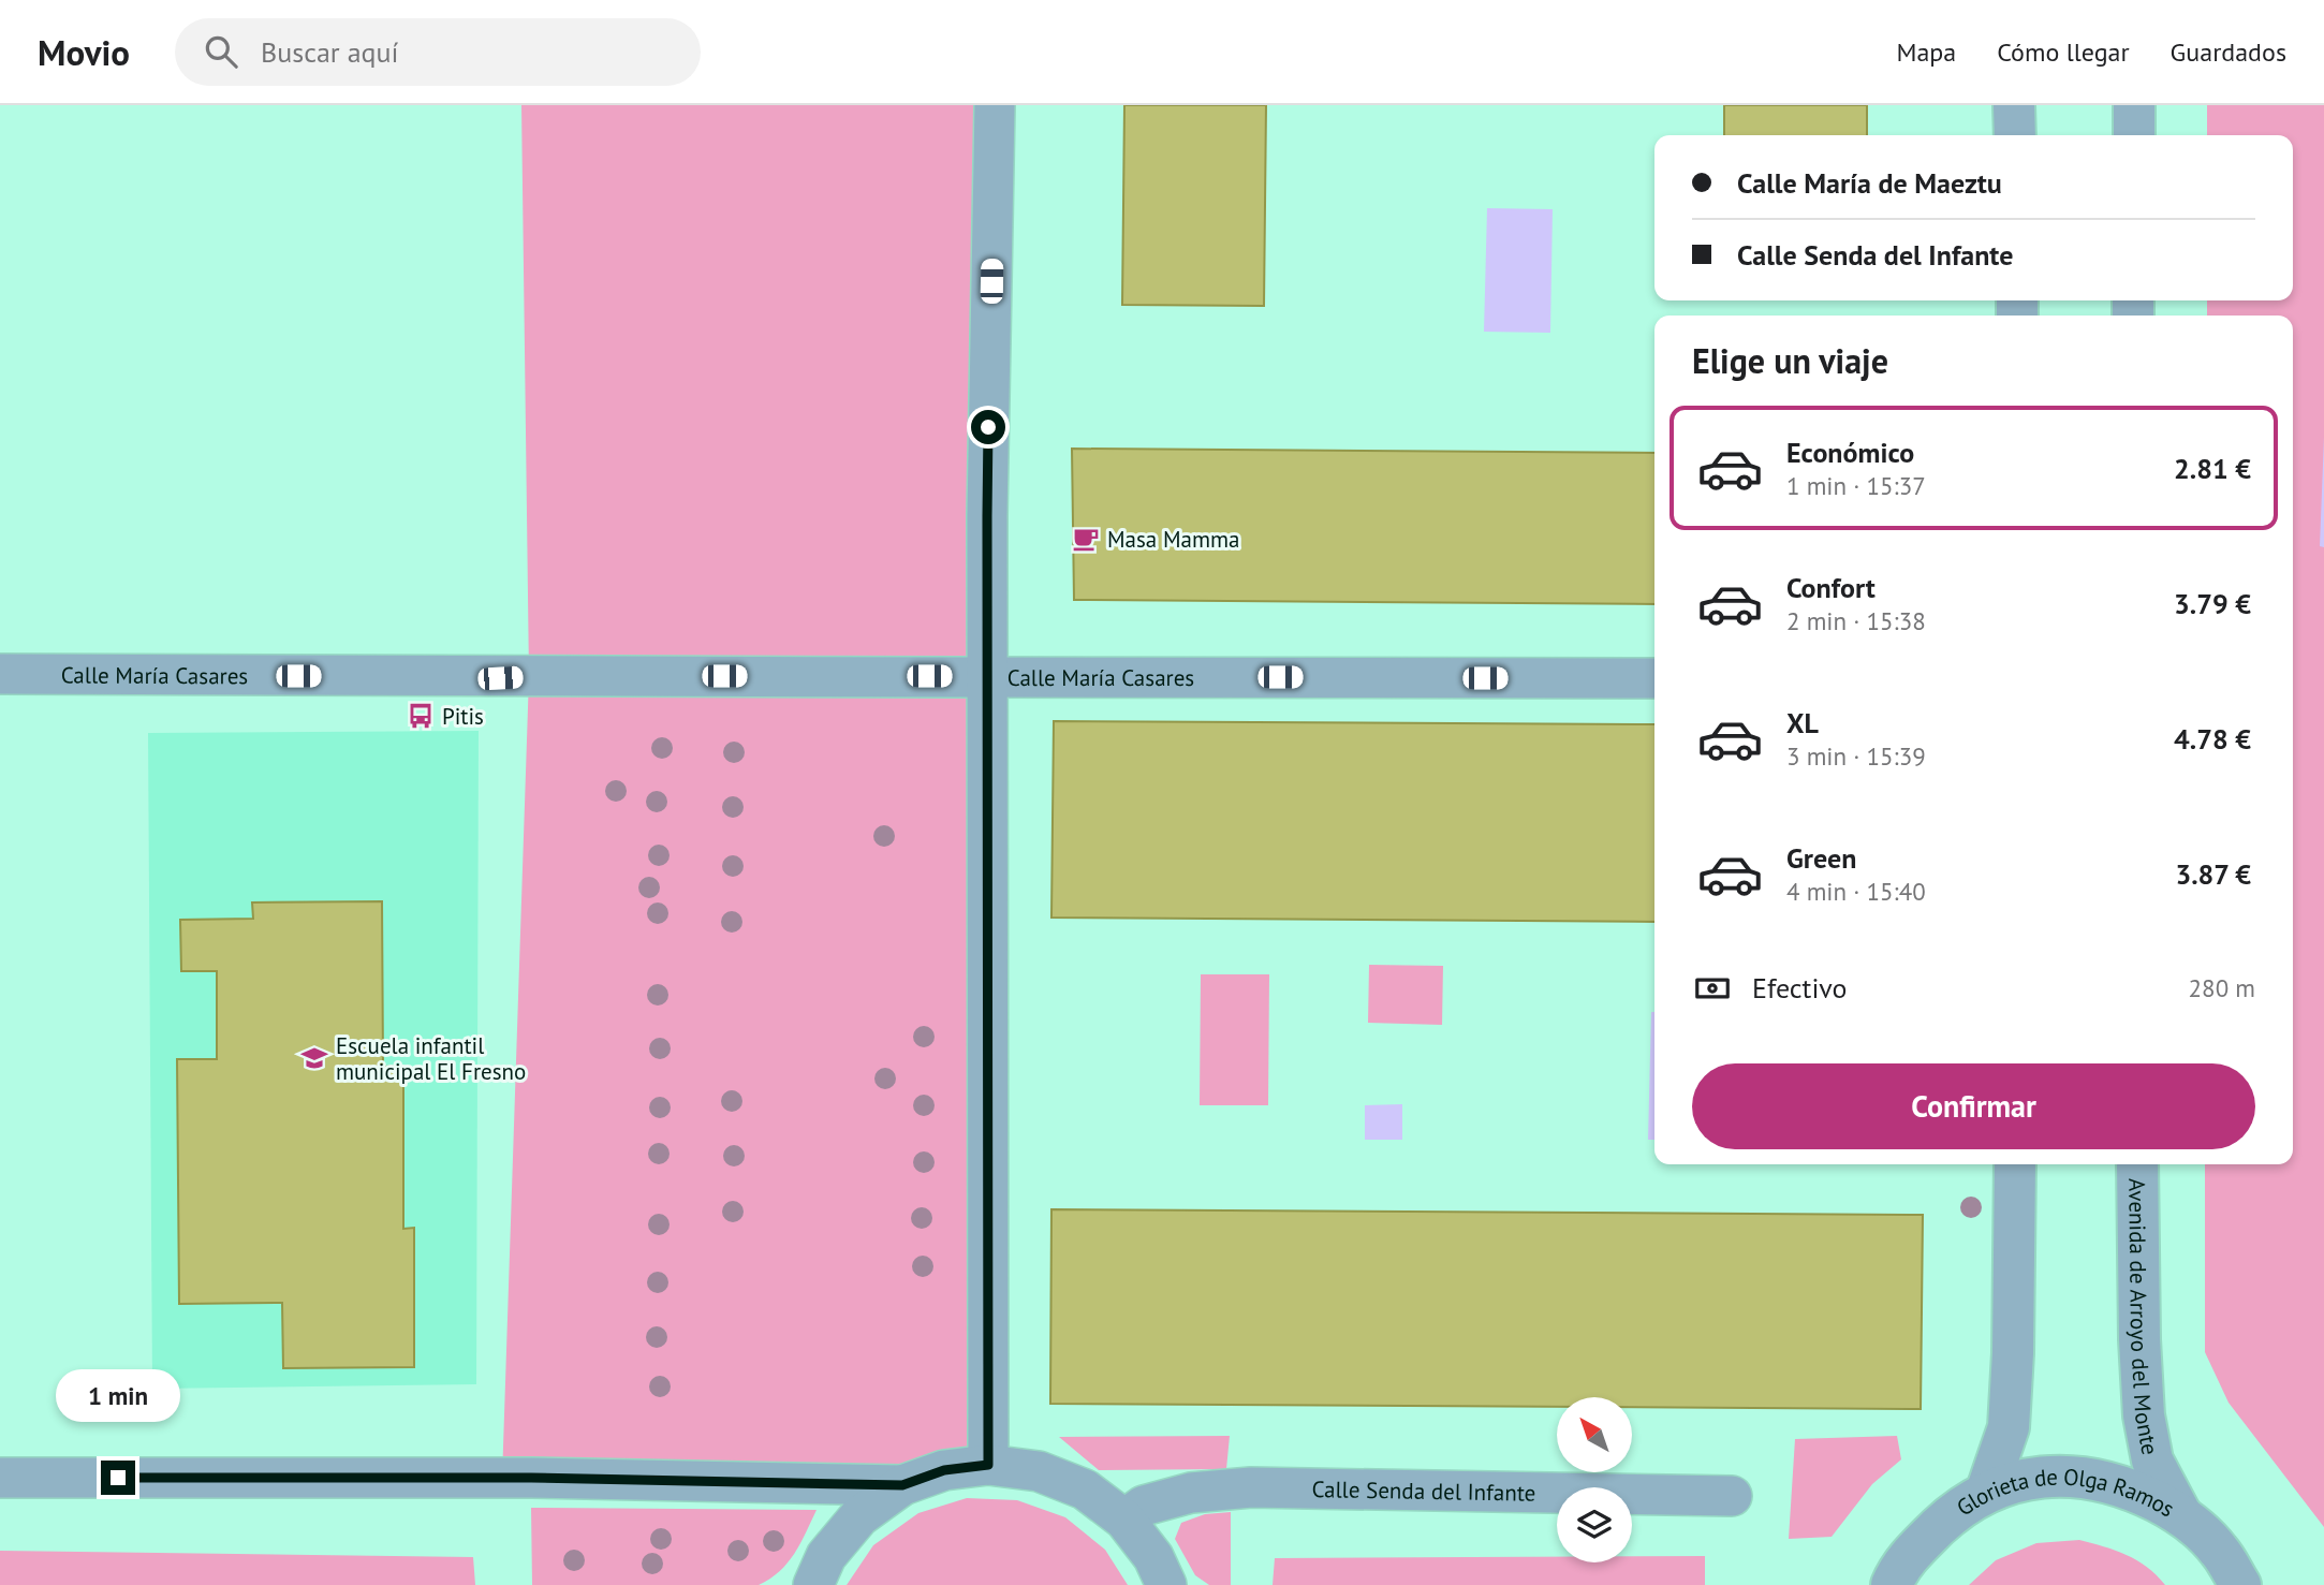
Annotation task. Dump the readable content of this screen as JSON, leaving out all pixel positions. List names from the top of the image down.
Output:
{
  "streets": {
    "street": [
      "Calle María Casares",
      "Avenida de Arroyo del Monte",
      "Calle Senda del Infante",
      "Glorieta de Olga Ramos"
    ]
  },
  "crossings": [
    ["Avenida de Arroyo del Monte", "Glorieta de Olga Ramos"]
  ],
  "places": {
    "cafe": ["Masa Mamma"],
    "bus stop": ["Pitis"],
    "school or university": ["Escuela infantil municipal El Fresno"]
  },
  "north": "top left",
  "page": {
    "header": "Movio",
    "search": "Buscar aquí",
    "nav": ["Mapa", "Cómo llegar", "Guardados"],
    "banner": ["Calle María de Maeztu", "Calle Senda del Infante"],
    "heading": "Elige un viaje",
    "list": [
      {
        "name": "Económico",
        "note": "1 min · 15:37",
        "value": "2.81 €"
      },
      {
        "name": "Confort",
        "note": "2 min · 15:38",
        "value": "3.79 €"
      },
      {
        "name": "XL",
        "note": "3 min · 15:39",
        "value": "4.78 €"
      },
      {
        "name": "Green",
        "note": "4 min · 15:40",
        "value": "3.87 €"
      }
    ],
    "pay": ["Efectivo", "280 m"],
    "buttons": "Confirmar",
    "bubble": "1 min"
  }
}
